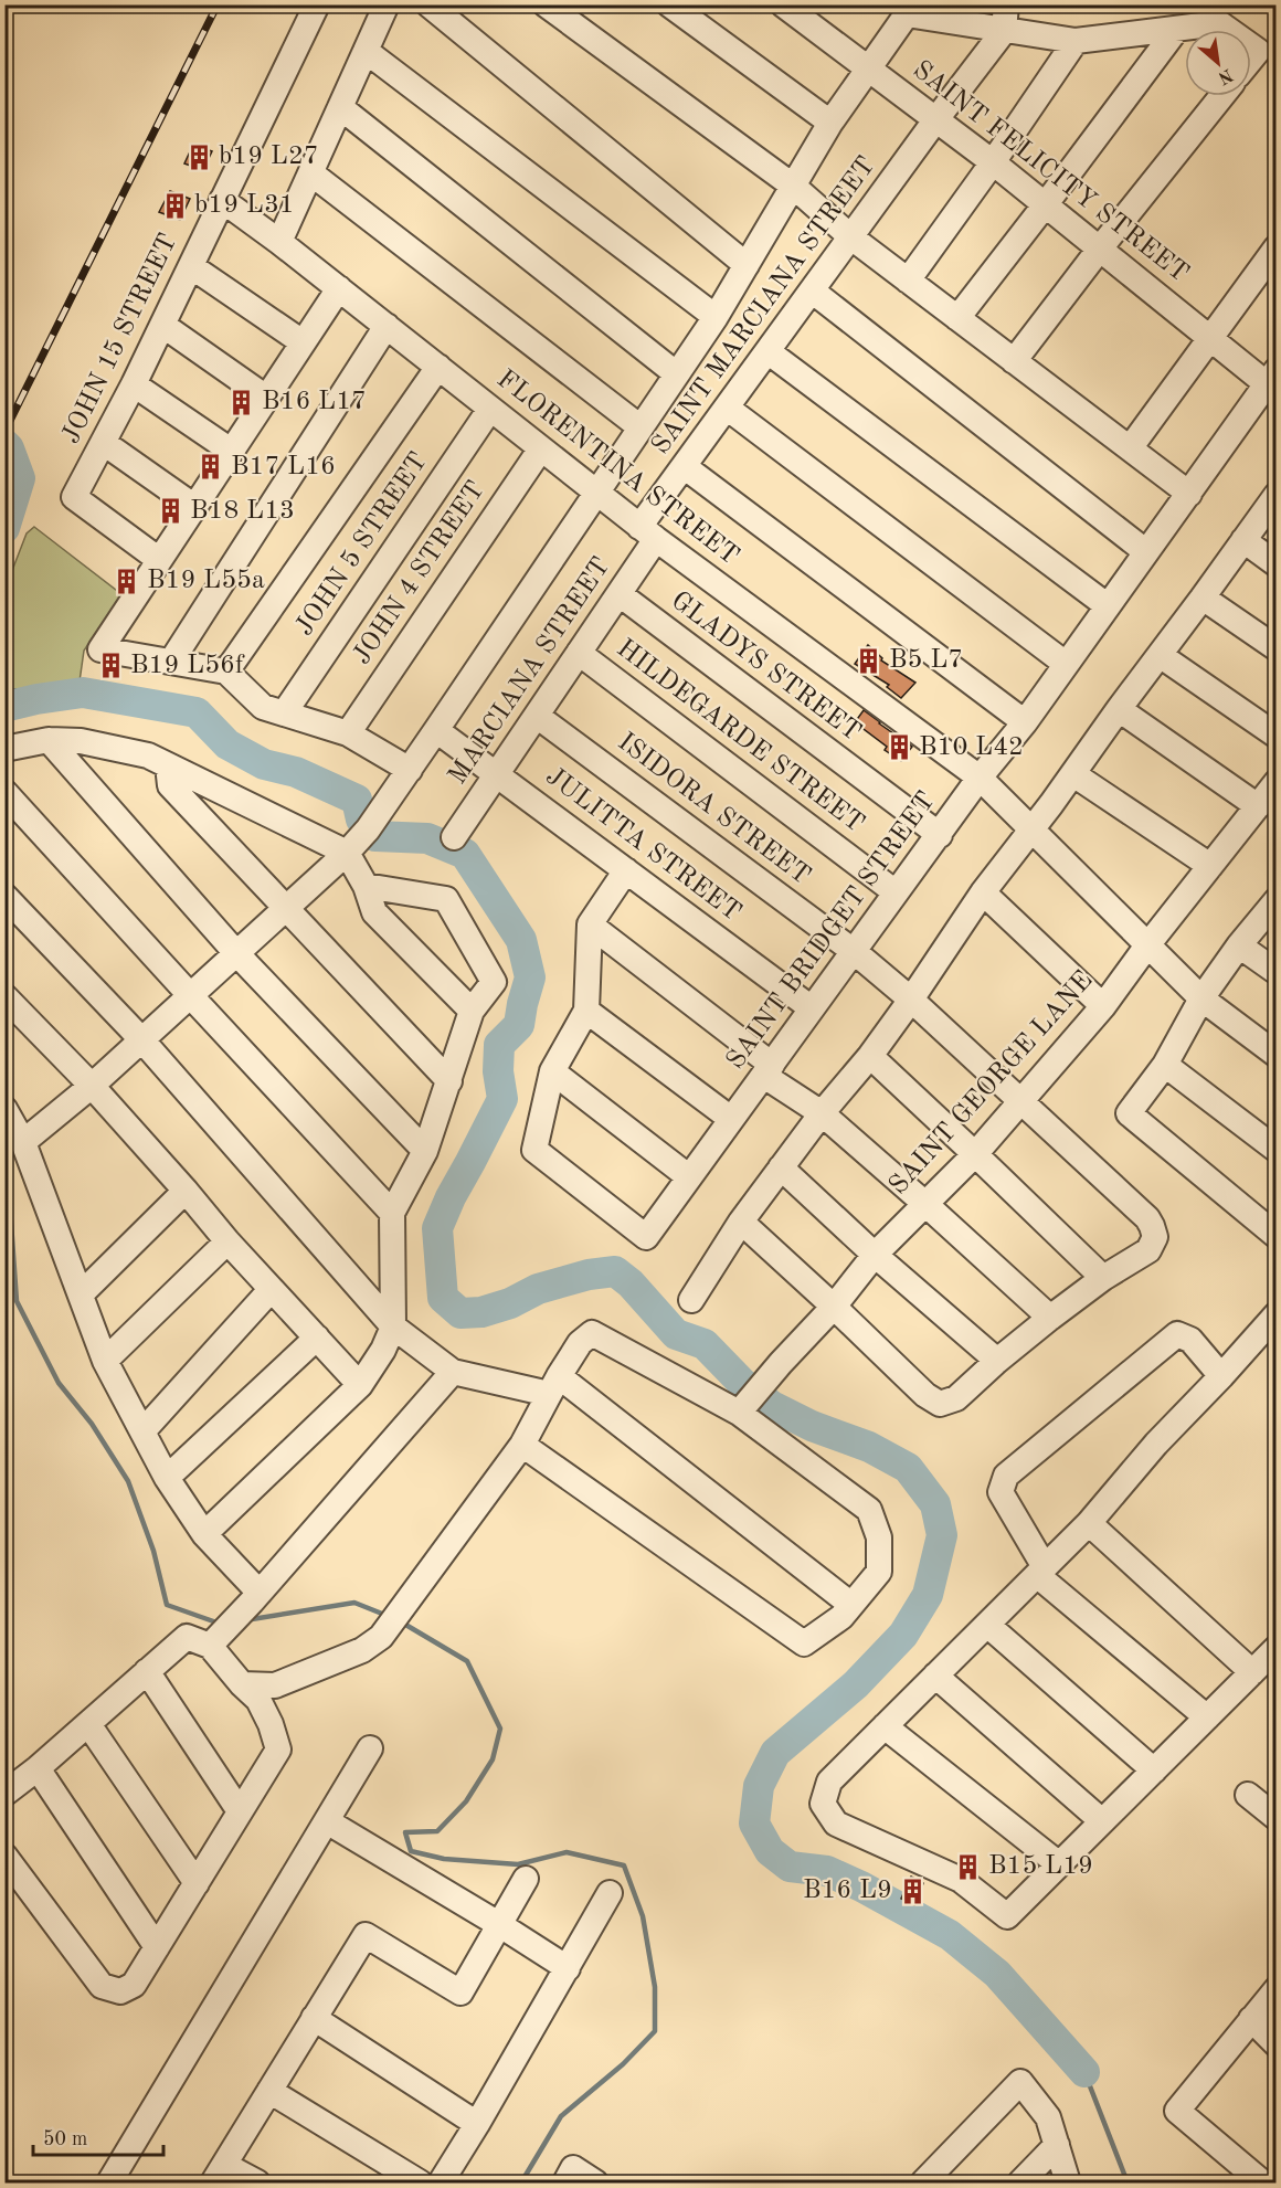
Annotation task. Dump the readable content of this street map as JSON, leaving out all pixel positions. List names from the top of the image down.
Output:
{
  "streets": {
    "street": [
      "SAINT FELICITY STREET",
      "SAINT MARCIANA STREET",
      "JOHN 15 STREET",
      "FLORENTINA STREET",
      "JOHN 5 STREET",
      "JOHN 4 STREET",
      "GLADYS STREET",
      "MARCIANA STREET",
      "HILDEGARDE STREET",
      "ISIDORA STREET",
      "JULITTA STREET",
      "SAINT BRIDGET STREET",
      "SAINT GEORGE LANE"
    ]
  },
  "crossings": [
    ["SAINT FELICITY STREET", "SAINT MARCIANA STREET"],
    ["SAINT FELICITY STREET", "SAINT BRIDGET STREET"],
    ["SAINT MARCIANA STREET", "FLORENTINA STREET"],
    ["SAINT MARCIANA STREET", "MARCIANA STREET"],
    ["JOHN 15 STREET", "FLORENTINA STREET"],
    ["FLORENTINA STREET", "JOHN 5 STREET"],
    ["FLORENTINA STREET", "JOHN 4 STREET"],
    ["FLORENTINA STREET", "MARCIANA STREET"],
    ["FLORENTINA STREET", "SAINT BRIDGET STREET"],
    ["FLORENTINA STREET", "SAINT GEORGE LANE"],
    ["GLADYS STREET", "MARCIANA STREET"],
    ["GLADYS STREET", "SAINT BRIDGET STREET"],
    ["MARCIANA STREET", "HILDEGARDE STREET"],
    ["MARCIANA STREET", "ISIDORA STREET"],
    ["MARCIANA STREET", "JULITTA STREET"],
    ["HILDEGARDE STREET", "SAINT BRIDGET STREET"],
    ["ISIDORA STREET", "SAINT BRIDGET STREET"],
    ["ISIDORA STREET", "SAINT GEORGE LANE"],
    ["JULITTA STREET", "SAINT BRIDGET STREET"]
  ],
  "places": {
    "building": [
      "b19 L27",
      "b19 L31",
      "B16 L17",
      "B17 L16",
      "B18 L13",
      "B19 L55a",
      "B5 L7",
      "B19 L56f",
      "B10 L42",
      "B15 L19",
      "B16 L9"
    ]
  },
  "scale_bar": "50 m",
  "north": "bottom right"
}
